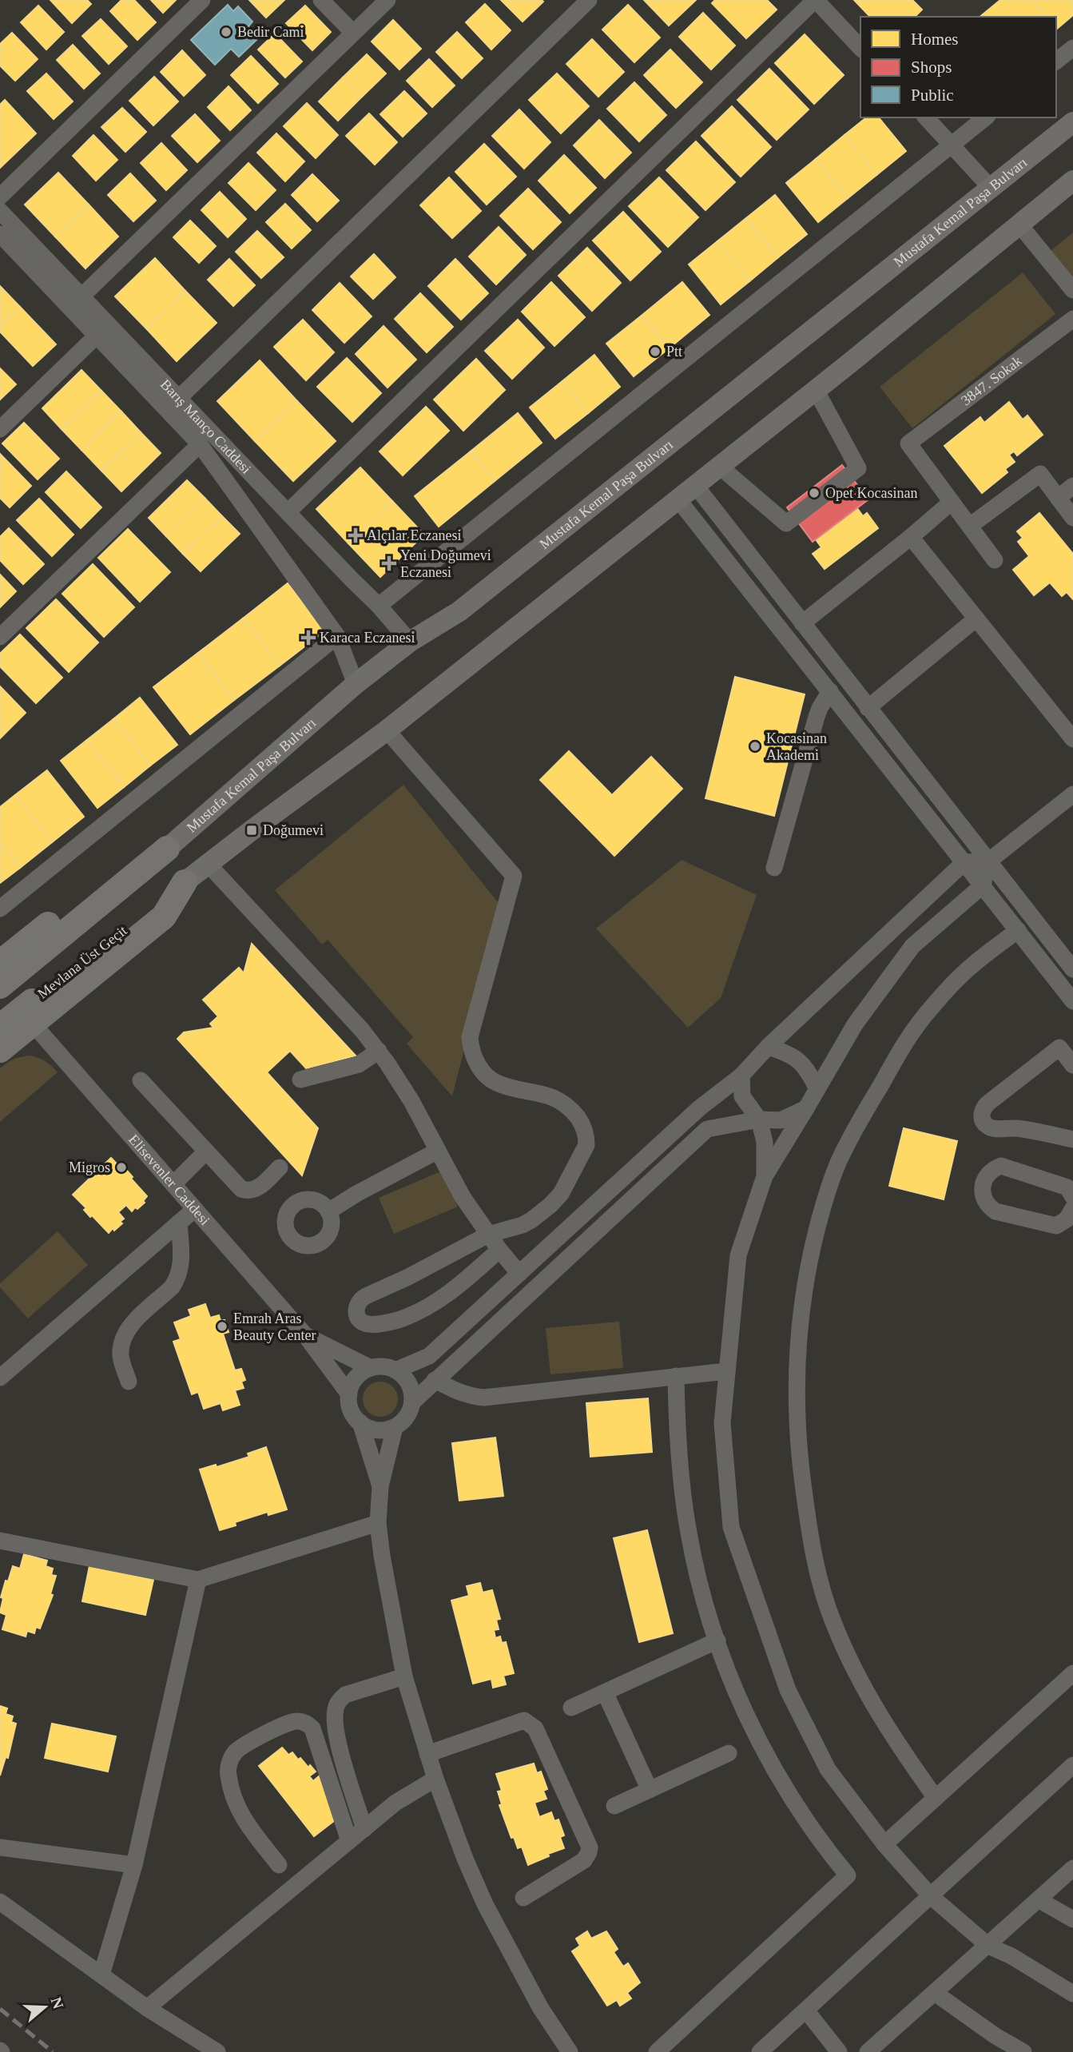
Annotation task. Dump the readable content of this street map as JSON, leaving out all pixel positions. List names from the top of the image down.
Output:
{
  "streets": {
    "highway": ["Mustafa Kemal Paşa Bulvarı", "Mevlana Üst Geçit"],
    "street": ["3847. Sokak", "Barış Manço Caddesi", "Elisevenler Caddesi"]
  },
  "crossings": [
    ["Mustafa Kemal Paşa Bulvarı", "Barış Manço Caddesi"]
  ],
  "places": {
    "other": [
      "Bedir Cami",
      "Ptt",
      "Opet Kocasinan",
      "Kocasinan Akademi",
      "Migros",
      "Emrah Aras Beauty Center"
    ],
    "health": ["Alçılar Eczanesi", "Yeni Doğumevi Eczanesi", "Karaca Eczanesi"],
    "transit": ["Doğumevi"]
  },
  "legend": ["Homes", "Shops", "Public"],
  "north": "right"
}
